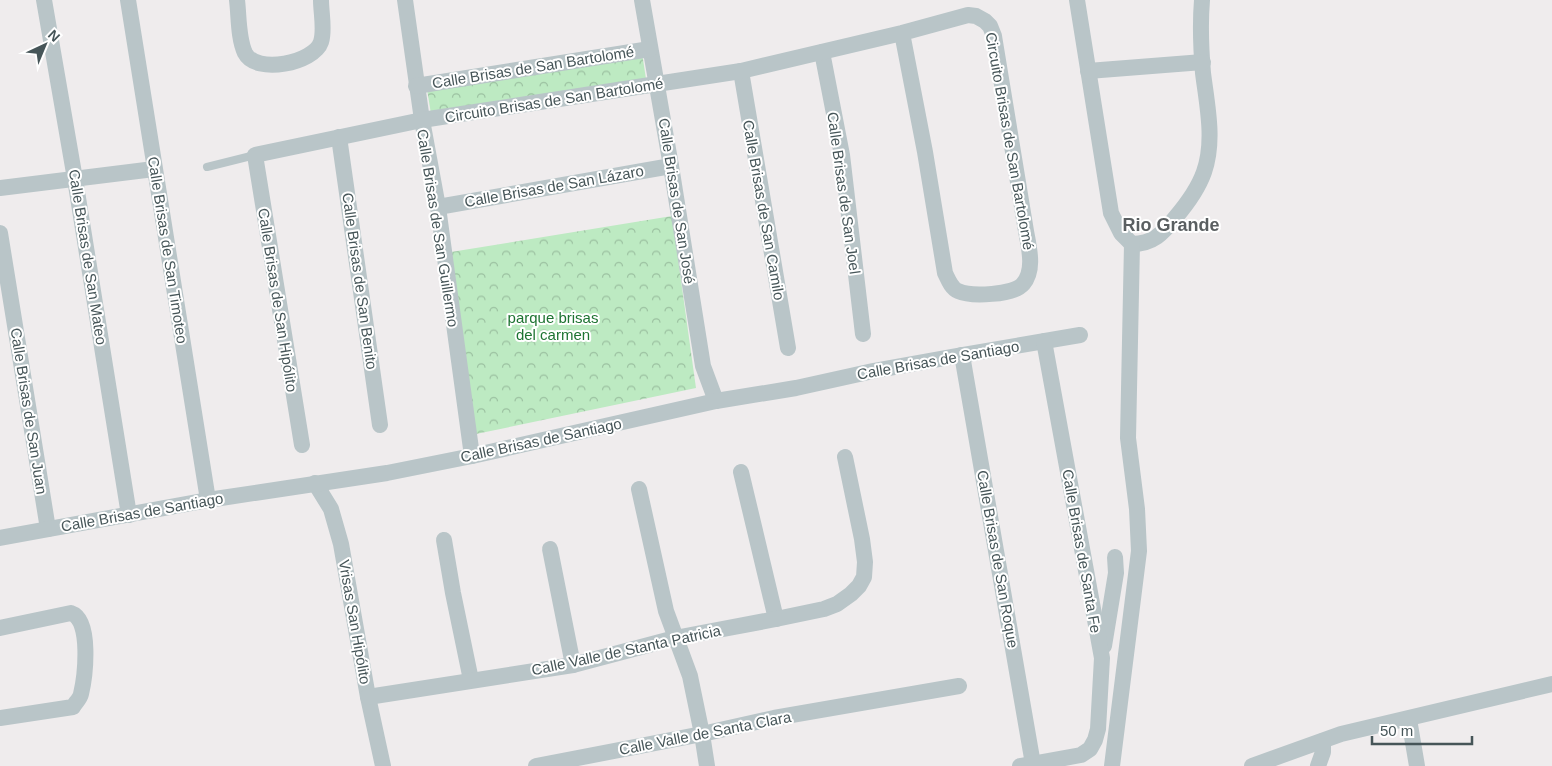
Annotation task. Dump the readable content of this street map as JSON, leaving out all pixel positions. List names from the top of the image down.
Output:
{
  "streets": {
    "street": [
      "Calle Brisas de San Bartolomé",
      "Circuito Brisas de San Bartolomé",
      "Calle Brisas de San Lázaro",
      "Calle Brisas de San Joel",
      "Calle Brisas de San José",
      "Calle Brisas de San Camilo",
      "Calle Brisas de San Guillermo",
      "Calle Brisas de San Timoteo",
      "Calle Brisas de San Mateo",
      "Calle Brisas de San Benito",
      "Calle Brisas de San Hipólito",
      "Calle Brisas de Santiago",
      "Calle Brisas de San Juan",
      "Calle Brisas de Santa Fe",
      "Calle Brisas de San Roque",
      "Vrisas San Hipólito",
      "Calle Valle de Stanta Patricia",
      "Calle Valle de Santa Clara"
    ]
  },
  "crossings": [
    ["Calle Brisas de San Bartolomé", "Calle Brisas de San José"],
    ["Calle Brisas de San Bartolomé", "Calle Brisas de San Guillermo"],
    ["Circuito Brisas de San Bartolomé", "Calle Brisas de San Joel"],
    ["Circuito Brisas de San Bartolomé", "Calle Brisas de San José"],
    ["Circuito Brisas de San Bartolomé", "Calle Brisas de San Camilo"],
    ["Circuito Brisas de San Bartolomé", "Calle Brisas de San Guillermo"],
    ["Circuito Brisas de San Bartolomé", "Calle Brisas de San Benito"],
    ["Circuito Brisas de San Bartolomé", "Calle Brisas de San Hipólito"],
    ["Calle Brisas de San Lázaro", "Calle Brisas de San José"],
    ["Calle Brisas de San Lázaro", "Calle Brisas de San Guillermo"],
    ["Calle Brisas de San José", "Calle Brisas de Santiago"],
    ["Calle Brisas de San Guillermo", "Calle Brisas de Santiago"],
    ["Calle Brisas de San Timoteo", "Calle Brisas de Santiago"],
    ["Calle Brisas de San Mateo", "Calle Brisas de Santiago"],
    ["Calle Brisas de Santiago", "Calle Brisas de San Juan"],
    ["Calle Brisas de Santiago", "Calle Brisas de Santa Fe"],
    ["Calle Brisas de Santiago", "Calle Brisas de San Roque"],
    ["Calle Brisas de Santiago", "Vrisas San Hipólito"],
    ["Calle Brisas de Santa Fe", "Calle Brisas de San Roque"],
    ["Vrisas San Hipólito", "Calle Valle de Stanta Patricia"]
  ],
  "districts": ["Rio Grande"],
  "parks": ["parque brisas del carmen"],
  "scale_bar": "50 m",
  "north": "top right"
}
